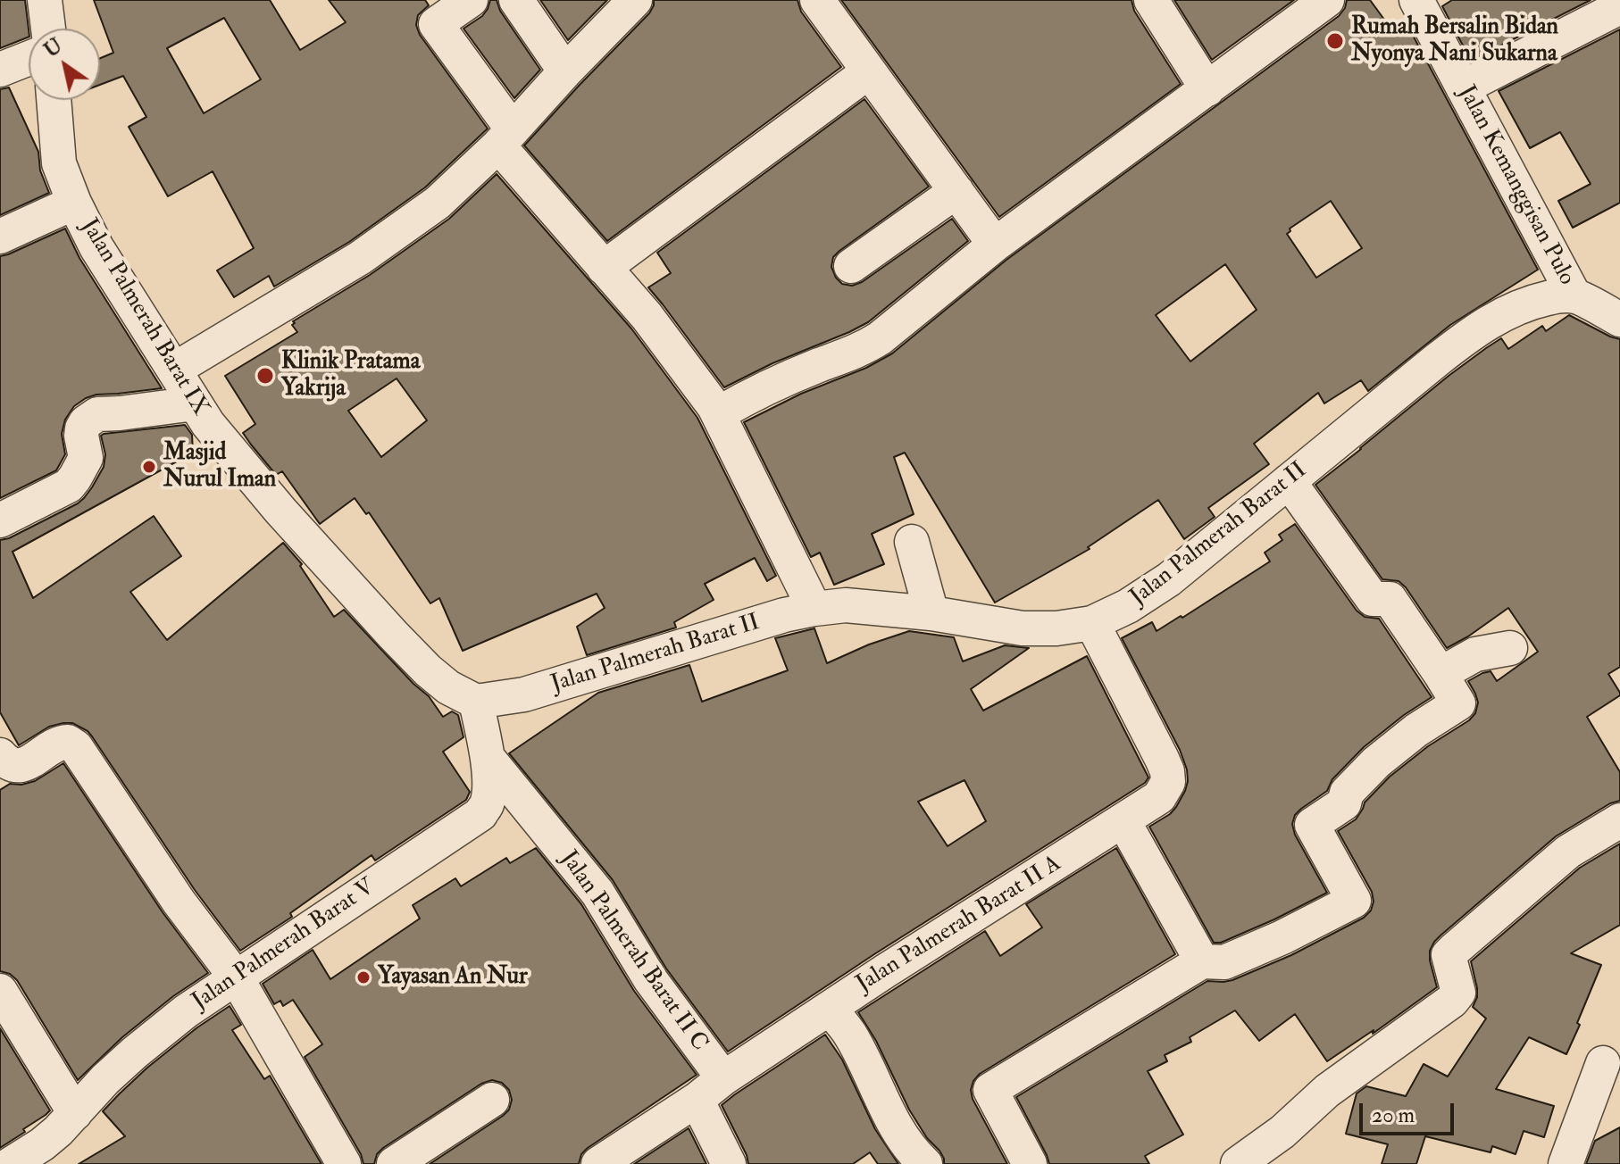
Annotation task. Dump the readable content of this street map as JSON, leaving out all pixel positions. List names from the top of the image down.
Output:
{
  "streets": {
    "street": [
      "Jalan Kemanggisan Pulo",
      "Jalan Palmerah Barat IX",
      "Jalan Palmerah Barat II",
      "Jalan Palmerah Barat II A",
      "Jalan Palmerah Barat V",
      "Jalan Palmerah Barat II C"
    ]
  },
  "crossings": [
    ["Jalan Kemanggisan Pulo", "Jalan Palmerah Barat II"],
    ["Jalan Palmerah Barat IX", "Jalan Palmerah Barat II"],
    ["Jalan Palmerah Barat IX", "Jalan Palmerah Barat V"],
    ["Jalan Palmerah Barat II", "Jalan Palmerah Barat II A"],
    ["Jalan Palmerah Barat II", "Jalan Palmerah Barat V"],
    ["Jalan Palmerah Barat II A", "Jalan Palmerah Barat II C"],
    ["Jalan Palmerah Barat V", "Jalan Palmerah Barat II C"]
  ],
  "places": [
    "Rumah Bersalin Bidan Nyonya Nani Sukarna",
    "Klinik Pratama Yakrija",
    "Masjid Nurul Iman",
    "Yayasan An Nur"
  ],
  "scale_bar": "20 m",
  "north": "top left"
}
